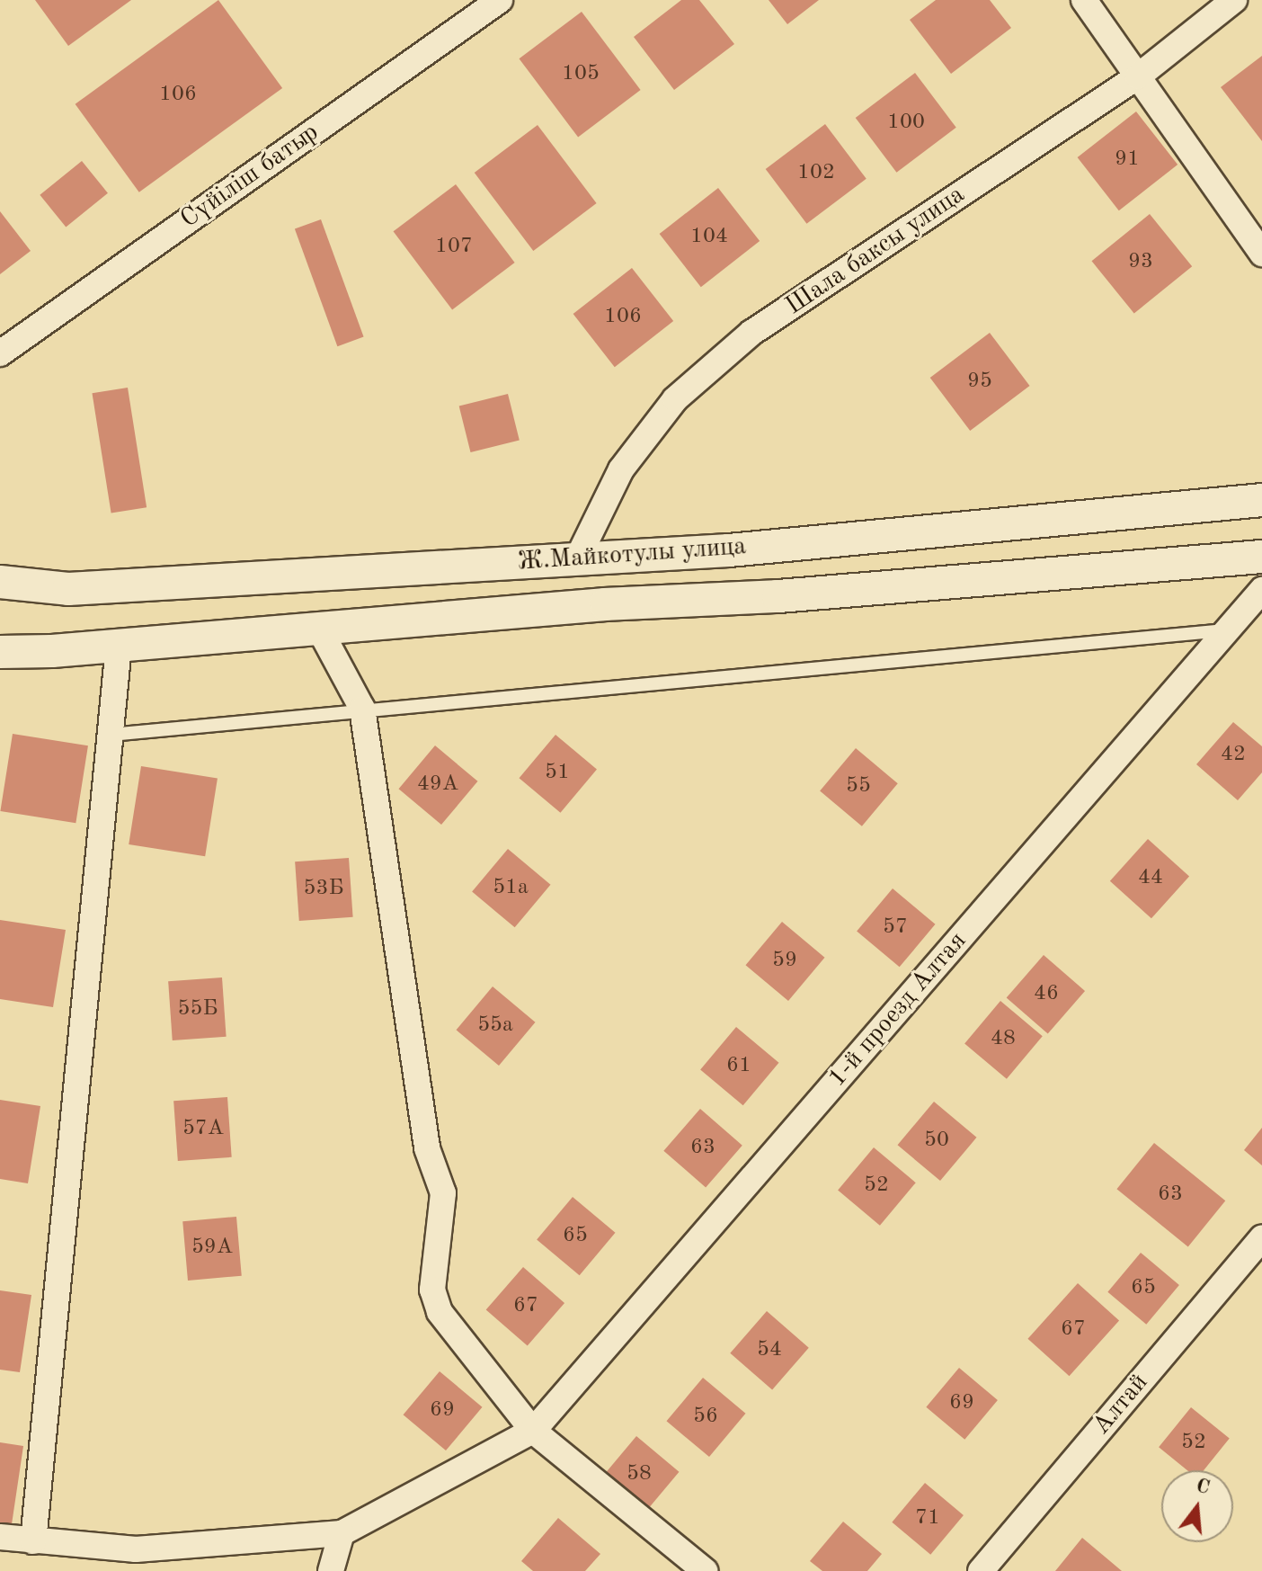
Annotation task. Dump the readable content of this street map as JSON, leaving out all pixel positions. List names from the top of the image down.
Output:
{
  "streets": {
    "street": [
      "Сүйіліш батыр",
      "Шала баксы улица",
      "Ж.Майкотулы улица",
      "1-й проезд Алтая",
      "Алтай"
    ]
  },
  "crossings": [
    ["Шала баксы улица", "Ж.Майкотулы улица"]
  ],
  "house_numbers": [
    "105",
    "106",
    "100",
    "91",
    "102",
    "104",
    "107",
    "93",
    "106",
    "95",
    "42",
    "51",
    "49А",
    "55",
    "44",
    "51а",
    "53Б",
    "57",
    "59",
    "46",
    "55Б",
    "55а",
    "48",
    "61",
    "57А",
    "50",
    "63",
    "52",
    "63",
    "65",
    "59А",
    "65",
    "67",
    "67",
    "54",
    "69",
    "69",
    "56",
    "52",
    "58",
    "71"
  ],
  "north": "top"
}
